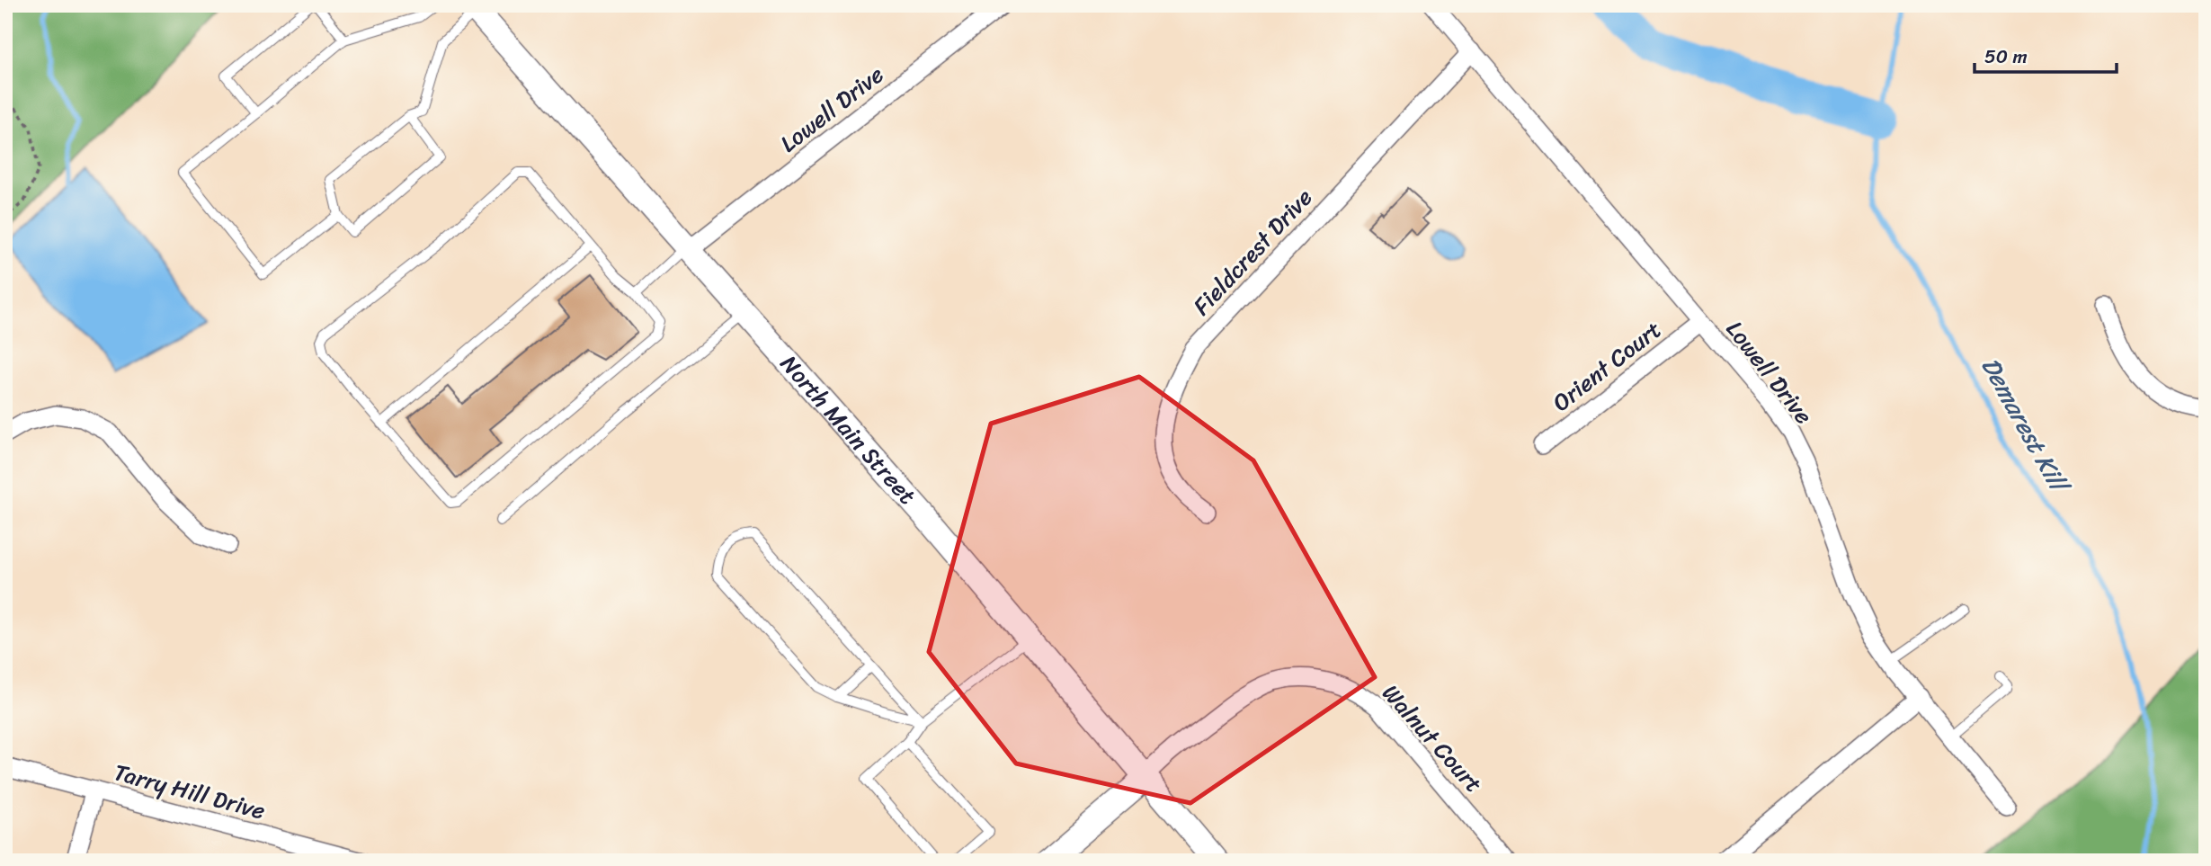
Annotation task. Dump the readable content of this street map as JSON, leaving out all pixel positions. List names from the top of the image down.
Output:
{
  "streets": {
    "street": [
      "Lowell Drive",
      "Fieldcrest Drive",
      "Orient Court",
      "North Main Street",
      "Walnut Court",
      "Tarry Hill Drive"
    ]
  },
  "crossings": [
    ["Lowell Drive", "Fieldcrest Drive"],
    ["Lowell Drive", "Orient Court"],
    ["Lowell Drive", "North Main Street"],
    ["North Main Street", "Walnut Court"]
  ],
  "water": ["Demarest Kill"],
  "scale_bar": "50 m"
}
